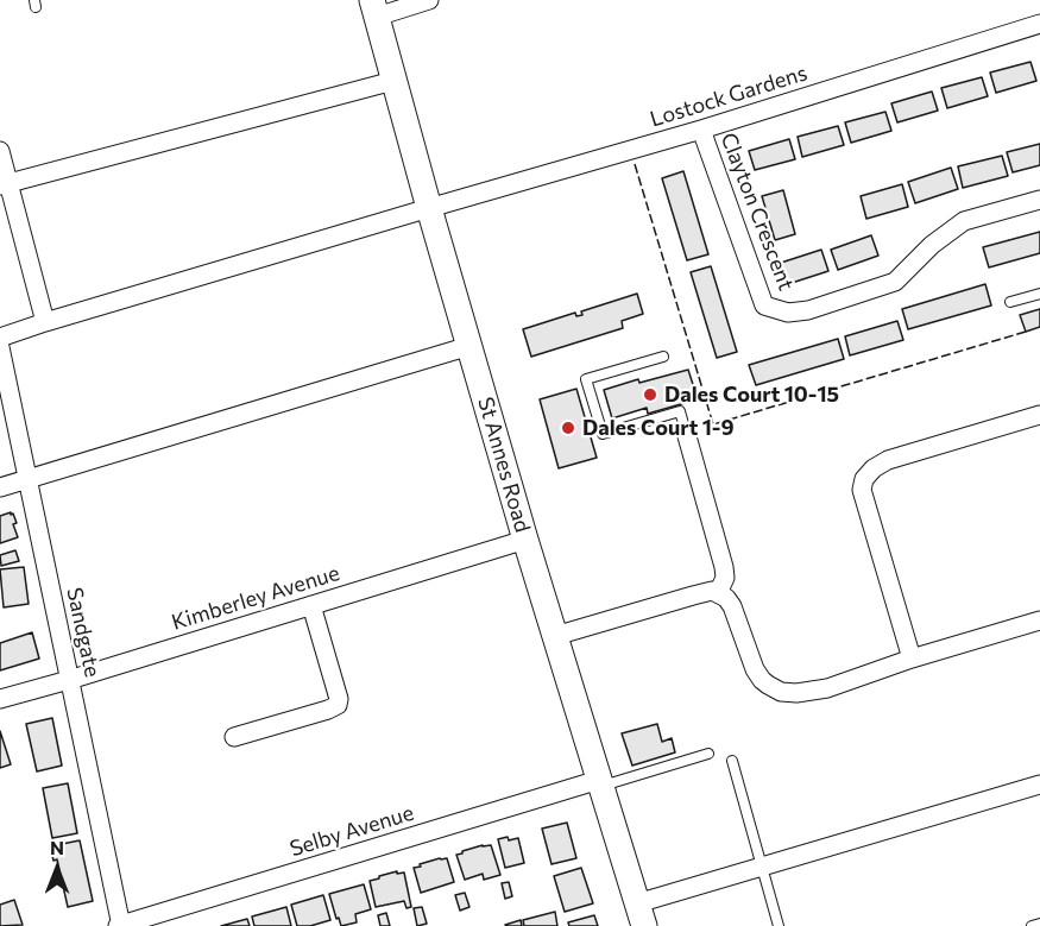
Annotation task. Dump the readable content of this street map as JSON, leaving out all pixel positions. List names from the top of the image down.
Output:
{
  "streets": {
    "street": [
      "Lostock Gardens",
      "Clayton Crescent",
      "St Annes Road",
      "Kimberley Avenue",
      "Sandgate",
      "Selby Avenue"
    ]
  },
  "crossings": [
    ["Lostock Gardens", "Clayton Crescent"],
    ["Lostock Gardens", "St Annes Road"],
    ["St Annes Road", "Kimberley Avenue"],
    ["St Annes Road", "Selby Avenue"],
    ["Kimberley Avenue", "Sandgate"],
    ["Sandgate", "Selby Avenue"]
  ],
  "places": ["Dales Court 10-15", "Dales Court 1-9"],
  "north": "top"
}
